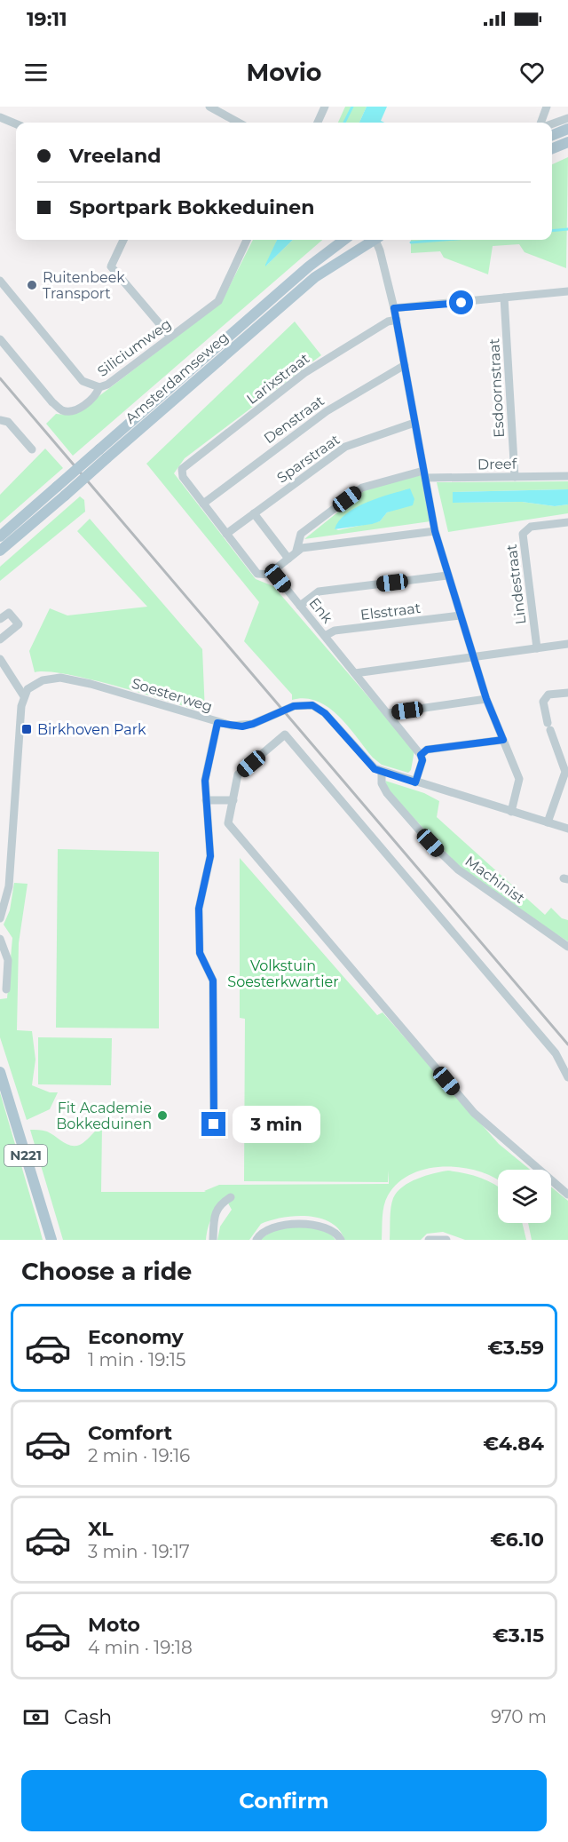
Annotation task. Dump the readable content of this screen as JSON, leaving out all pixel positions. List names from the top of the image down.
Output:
{
  "streets": {
    "main road": ["Amsterdamseweg", "N221"],
    "street": [
      "Siliciumweg",
      "Larixstraat",
      "Esdoornstraat",
      "Denstraat",
      "Sparstraat",
      "Dreef",
      "Lindestraat",
      "Enk",
      "Elsstraat",
      "Soesterweg",
      "Machinist"
    ]
  },
  "crossings": [
    ["Larixstraat", "Enk"],
    ["Esdoornstraat", "Dreef"],
    ["Denstraat", "Enk"],
    ["Sparstraat", "Enk"],
    ["Dreef", "Enk"],
    ["Enk", "Elsstraat"],
    ["Soesterweg", "Machinist"]
  ],
  "parks": ["Volkstuin Soesterkwartier"],
  "places": {
    "other": ["Ruitenbeek Transport", "Fit Academie Bokkeduinen"],
    "transit": ["Birkhoven Park"]
  },
  "page": {
    "status": "19:11",
    "header": "Movio",
    "banner": ["Vreeland", "Sportpark Bokkeduinen"],
    "bubble": "3 min",
    "heading": "Choose a ride",
    "list": [
      {
        "name": "Economy",
        "note": "1 min · 19:15",
        "value": "€3.59"
      },
      {
        "name": "Comfort",
        "note": "2 min · 19:16",
        "value": "€4.84"
      },
      {
        "name": "XL",
        "note": "3 min · 19:17",
        "value": "€6.10"
      },
      {
        "name": "Moto",
        "note": "4 min · 19:18",
        "value": "€3.15"
      }
    ],
    "pay": ["Cash", "970 m"],
    "buttons": "Confirm"
  }
}
